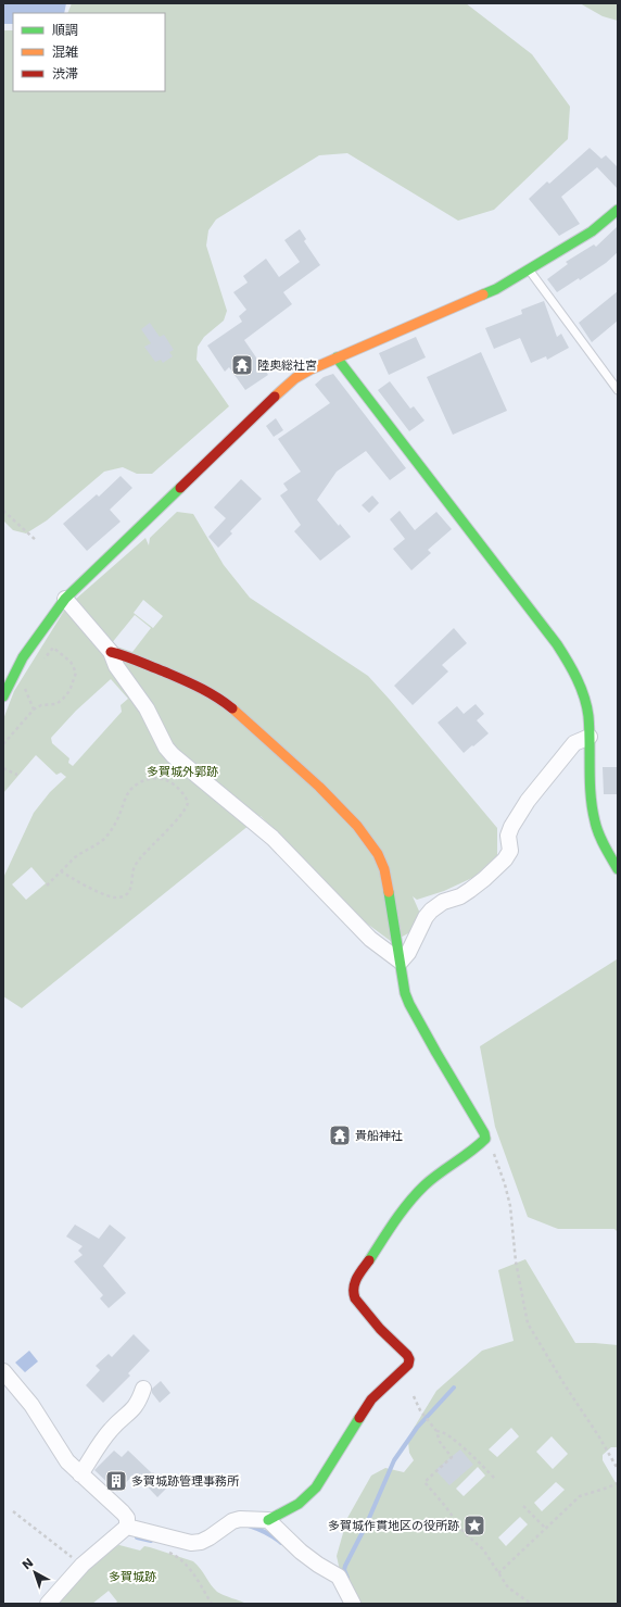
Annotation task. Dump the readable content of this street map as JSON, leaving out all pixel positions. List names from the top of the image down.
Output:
{
  "parks": ["多賀城外郭跡", "多賀城跡"],
  "places": {
    "temple": ["陸奥総社宮", "貴船神社"],
    "building": ["多賀城跡管理事務所"],
    "place": ["多賀城作貫地区の役所跡"]
  },
  "legend": ["順調", "混雑", "渋滞"],
  "north": "top left"
}
